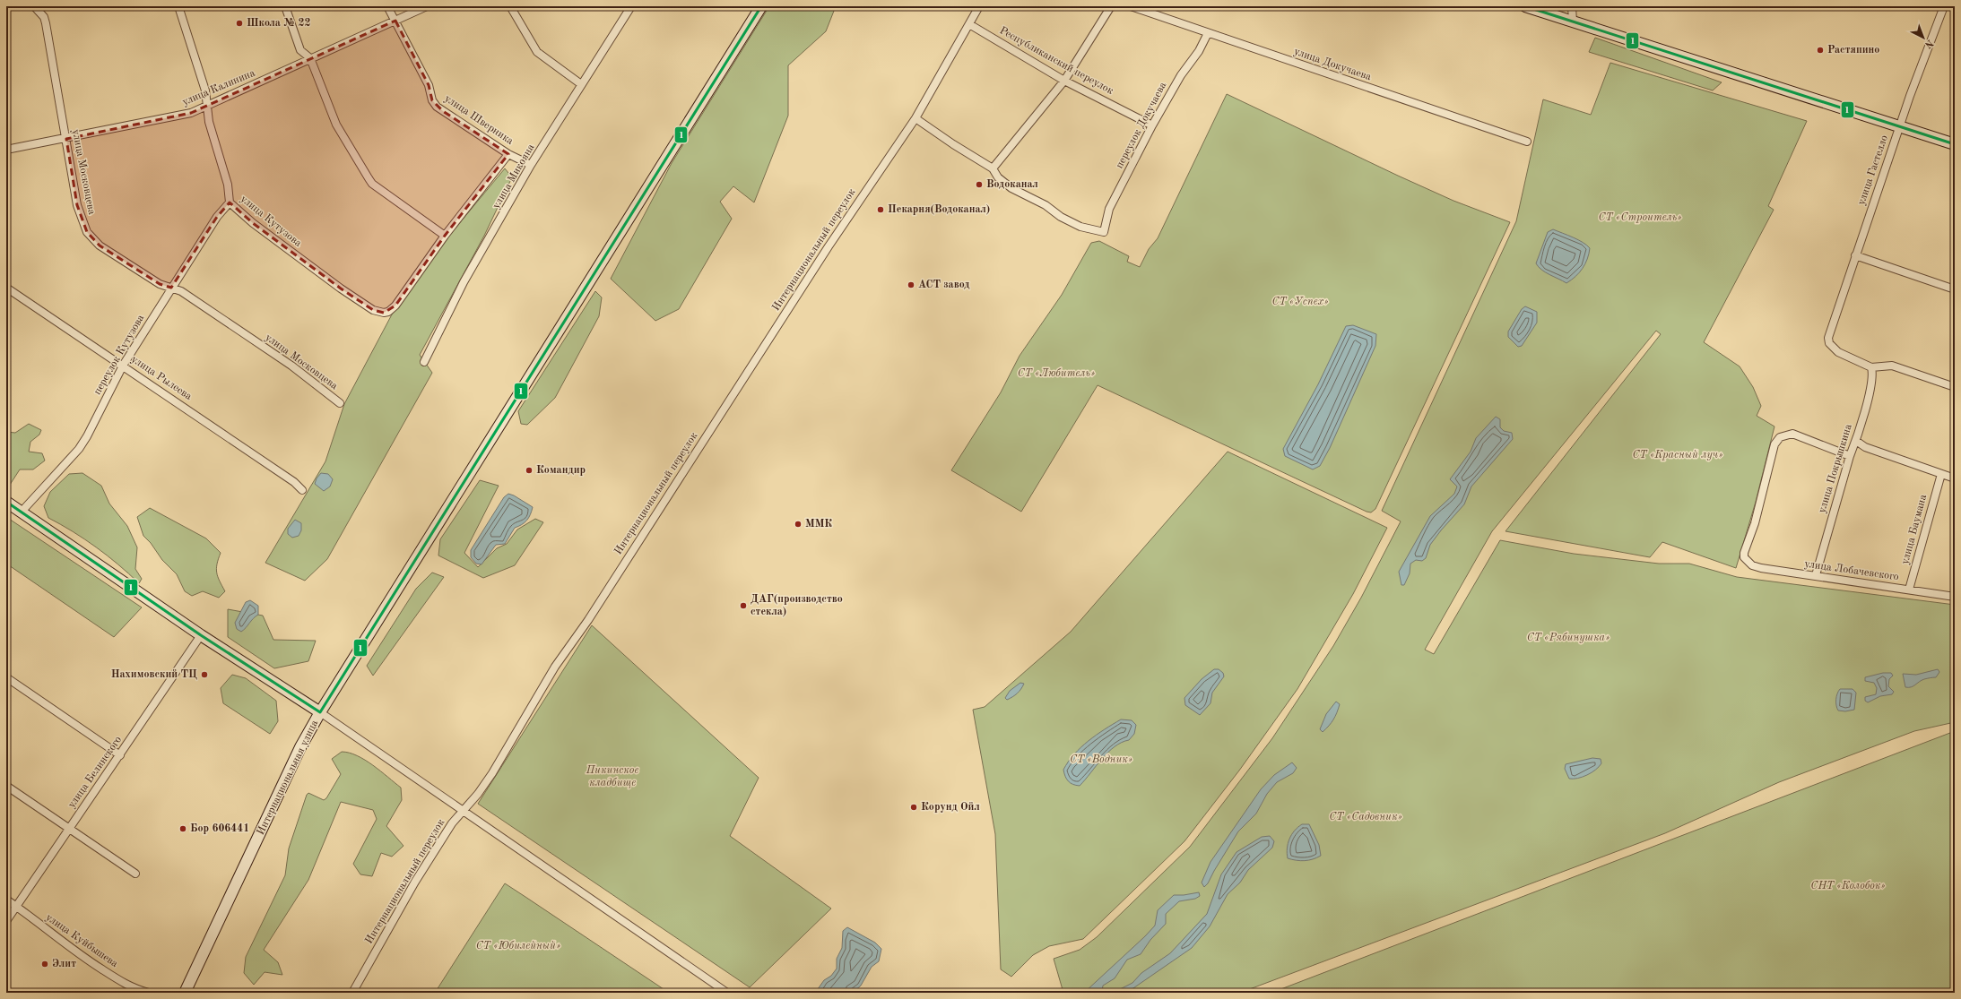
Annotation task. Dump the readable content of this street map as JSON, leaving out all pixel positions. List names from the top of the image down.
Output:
{
  "streets": {
    "main road": ["Интернациональная улица"],
    "street": [
      "Республиканский переулок",
      "улица Докучаева",
      "улица Калинина",
      "улица Шверника",
      "переулок Докучаева",
      "улица Гастелло",
      "улица Московцева",
      "улица Микояна",
      "улица Кутузова",
      "Интернациональный переулок",
      "переулок Кутузова",
      "улица Рылеева",
      "улица Покрышкина",
      "улица Баумана",
      "улица Лобачевского",
      "улица Белинского",
      "улица Куйбышева"
    ]
  },
  "crossings": [
    ["Республиканский переулок", "переулок Докучаева"],
    ["Республиканский переулок", "Интернациональный переулок"],
    ["улица Докучаева", "переулок Докучаева"],
    ["улица Калинина", "улица Шверника"],
    ["улица Калинина", "улица Московцева"],
    ["улица Калинина", "улица Кутузова"],
    ["улица Шверника", "улица Микояна"],
    ["улица Шверника", "улица Кутузова"],
    ["улица Гастелло", "улица Покрышкина"],
    ["улица Московцева", "переулок Кутузова"],
    ["улица Кутузова", "переулок Кутузова"],
    ["переулок Кутузова", "улица Рылеева"],
    ["улица Покрышкина", "улица Лобачевского"],
    ["улица Баумана", "улица Лобачевского"],
    ["улица Белинского", "улица Куйбышева"]
  ],
  "parks": [
    "СТ «Строитель»",
    "СТ «Успех»",
    "СТ «Любитель»",
    "СТ «Красный луч»",
    "СТ «Рябинушка»",
    "СТ «Водник»",
    "Пикинское кладбище",
    "СТ «Садовник»",
    "СНТ «Колобок»",
    "СТ «Юбилейный»"
  ],
  "places": [
    "Школа № 22",
    "Растяпино",
    "Водоканал",
    "Пекарня(Водоканал)",
    "АСТ завод",
    "Командир",
    "ММК",
    "ДАГ(производство стекла)",
    "Нахимовский ТЦ",
    "Корунд Ойл",
    "Бор 606441",
    "Элит"
  ],
  "lines": ["transit line 1"],
  "north": "bottom right"
}
